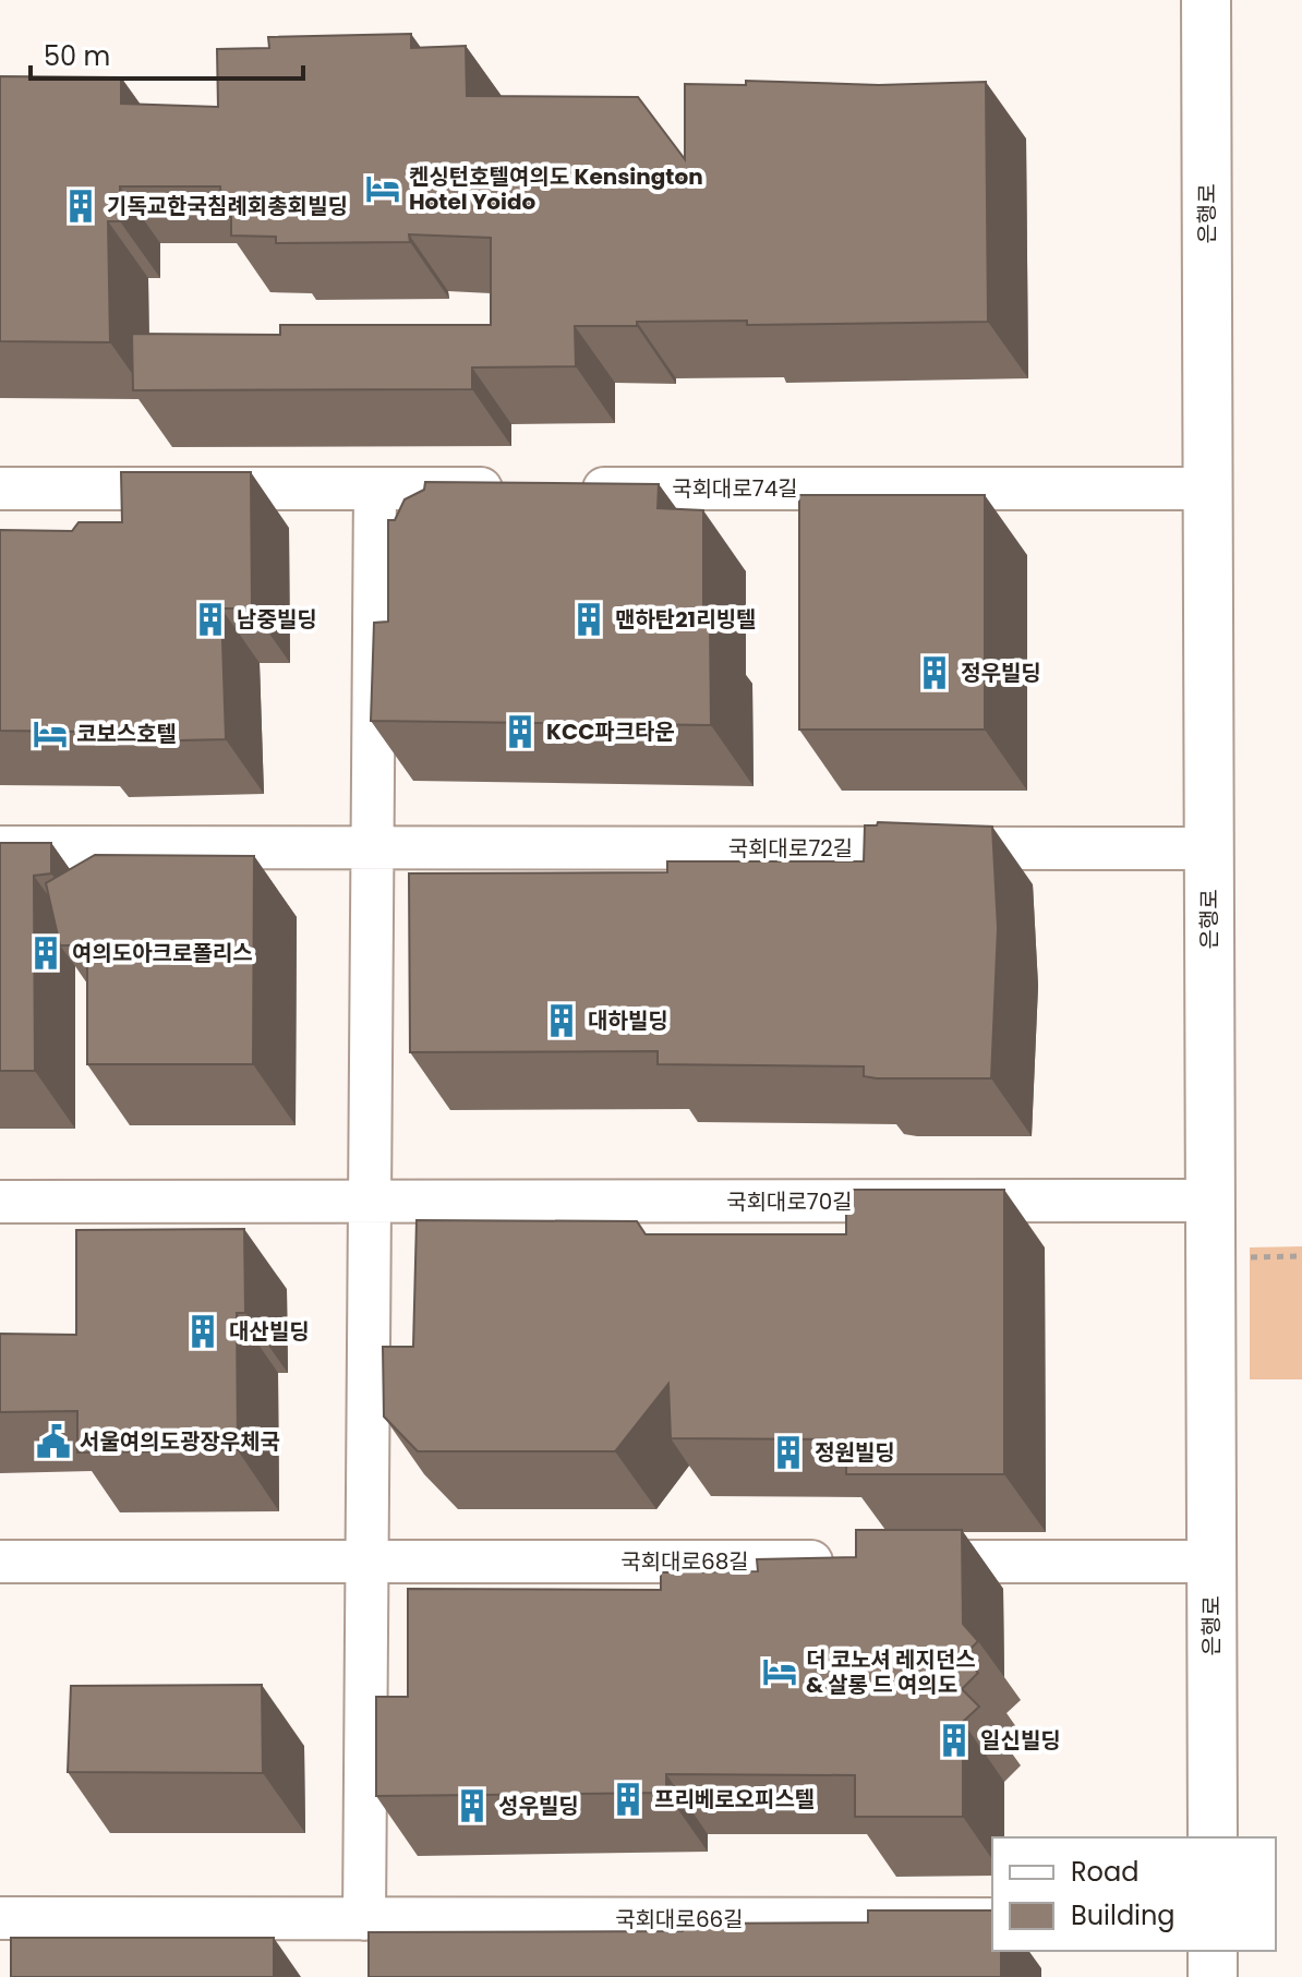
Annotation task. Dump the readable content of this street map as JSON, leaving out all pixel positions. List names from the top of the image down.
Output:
{
  "streets": {
    "street": [
      "은행로",
      "국회대로74길",
      "국회대로72길",
      "국회대로70길",
      "국회대로68길",
      "국회대로66길"
    ]
  },
  "crossings": [
    ["은행로", "국회대로74길"],
    ["은행로", "국회대로72길"],
    ["은행로", "국회대로70길"],
    ["은행로", "국회대로68길"]
  ],
  "places": {
    "hotel": ["켄싱턴호텔여의도 Kensington Hotel Yoido", "코보스호텔", "더 코노셔 레지던스 & 살롱 드 여의도"],
    "building": [
      "기독교한국침례회총회빌딩",
      "남중빌딩",
      "맨하탄21리빙텔",
      "정우빌딩",
      "KCC파크타운",
      "여의도아크로폴리스",
      "대하빌딩",
      "대산빌딩",
      "정원빌딩",
      "일신빌딩",
      "프리베로오피스텔",
      "성우빌딩"
    ],
    "public building": ["서울여의도광장우체국"]
  },
  "legend": ["Road", "Building"],
  "scale_bar": "50 m"
}
